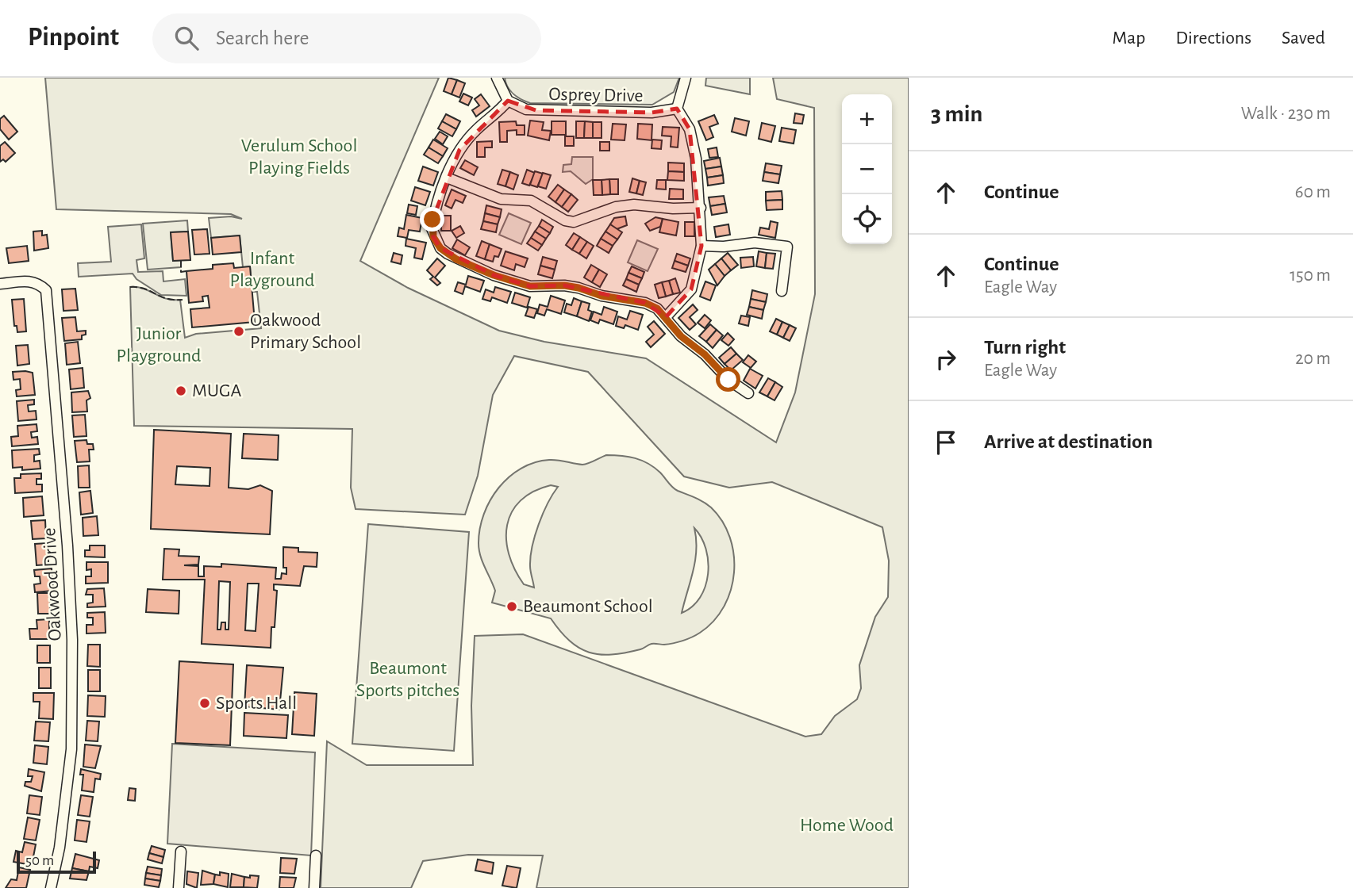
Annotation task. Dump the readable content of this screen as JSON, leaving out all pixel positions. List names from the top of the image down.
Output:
{
  "streets": {
    "street": ["Osprey Drive", "Oakwood Drive"]
  },
  "parks": [
    "Verulum School Playing Fields",
    "Infant Playground",
    "Junior Playground",
    "Beaumont Sports pitches",
    "Home Wood"
  ],
  "places": [
    "Oakwood Primary School",
    "MUGA",
    "Beaumont School",
    "Sports Hall"
  ],
  "scale_bar": "50 m",
  "page": {
    "header": "Pinpoint",
    "search": "Search here",
    "nav": ["Map", "Directions", "Saved"],
    "heading": ["3 min", "Walk · 230 m"],
    "map_buttons": ["+", "−"],
    "list": [
      ["Continue", "60 m"],
      ["Continue", "Eagle Way", "150 m"],
      ["Turn right", "Eagle Way", "20 m"],
      "Arrive at destination"
    ],
    "scale": "50 m"
  }
}
